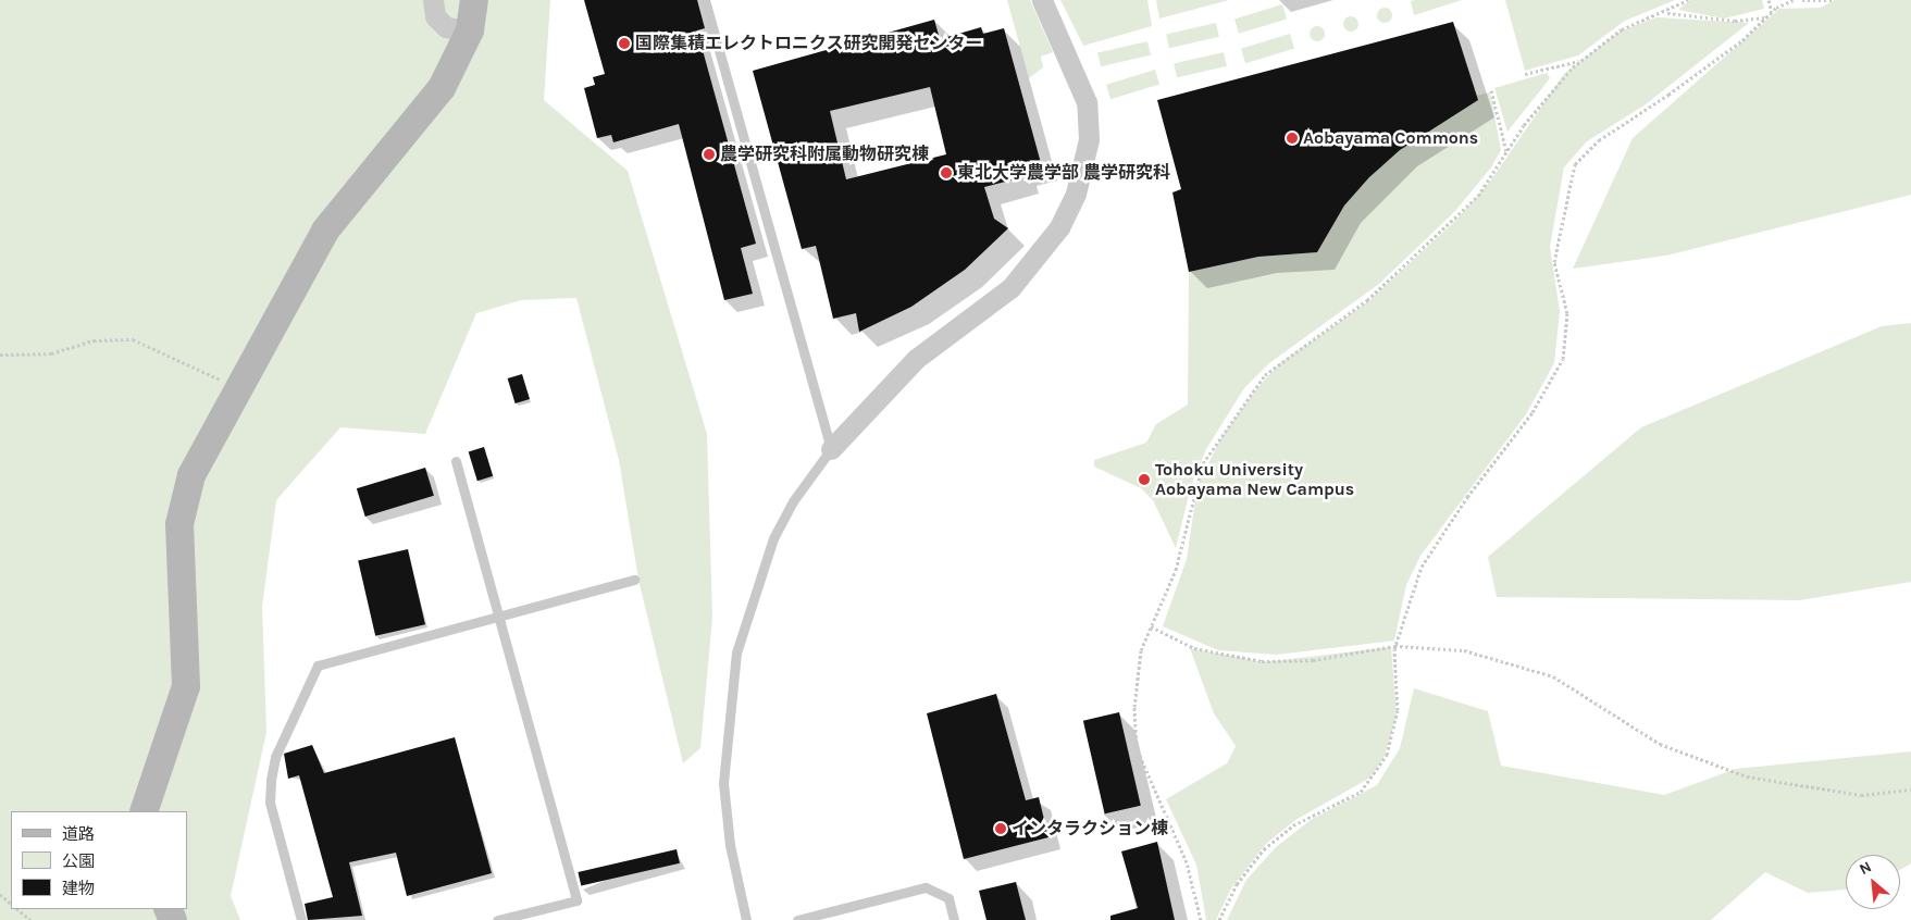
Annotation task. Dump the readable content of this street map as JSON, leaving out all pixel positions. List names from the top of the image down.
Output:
{
  "places": [
    "国際集積エレクトロニクス研究開発センター",
    "Aobayama Commons",
    "農学研究科附属動物研究棟",
    "東北大学農学部 農学研究科",
    "Tohoku University Aobayama New Campus",
    "インタラクション棟"
  ],
  "legend": ["道路", "公園", "建物"],
  "north": "top left"
}
